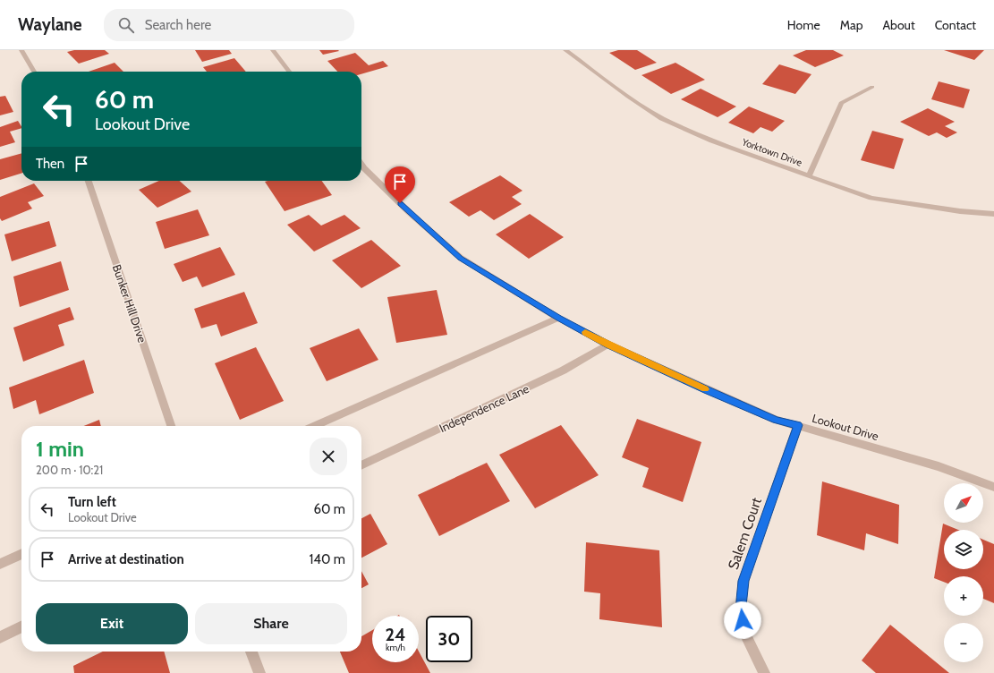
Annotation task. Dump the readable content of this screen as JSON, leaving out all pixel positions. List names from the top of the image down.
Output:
{
  "streets": {
    "street": [
      "Yorktown Drive",
      "Bunker Hill Drive",
      "Independence Lane",
      "Lookout Drive",
      "Salem Court"
    ]
  },
  "crossings": [
    ["Independence Lane", "Lookout Drive"],
    ["Lookout Drive", "Salem Court"]
  ],
  "north": "top right",
  "page": {
    "header": "Waylane",
    "search": "Search here",
    "nav": [
      "Home",
      "Map",
      "About",
      "Contact"
    ],
    "turn": ["60 m", "Lookout Drive"],
    "then": "Then",
    "heading": ["1 min", "200 m · 10:21"],
    "map_buttons": ["+", "−"],
    "list": [
      {
        "name": "Turn left",
        "note": "Lookout Drive",
        "value": "60 m"
      },
      {
        "name": "Arrive at destination",
        "value": "140 m"
      }
    ],
    "buttons": ["Exit", "Share"],
    "speed": "24 km/h",
    "limit": "30"
  }
}
